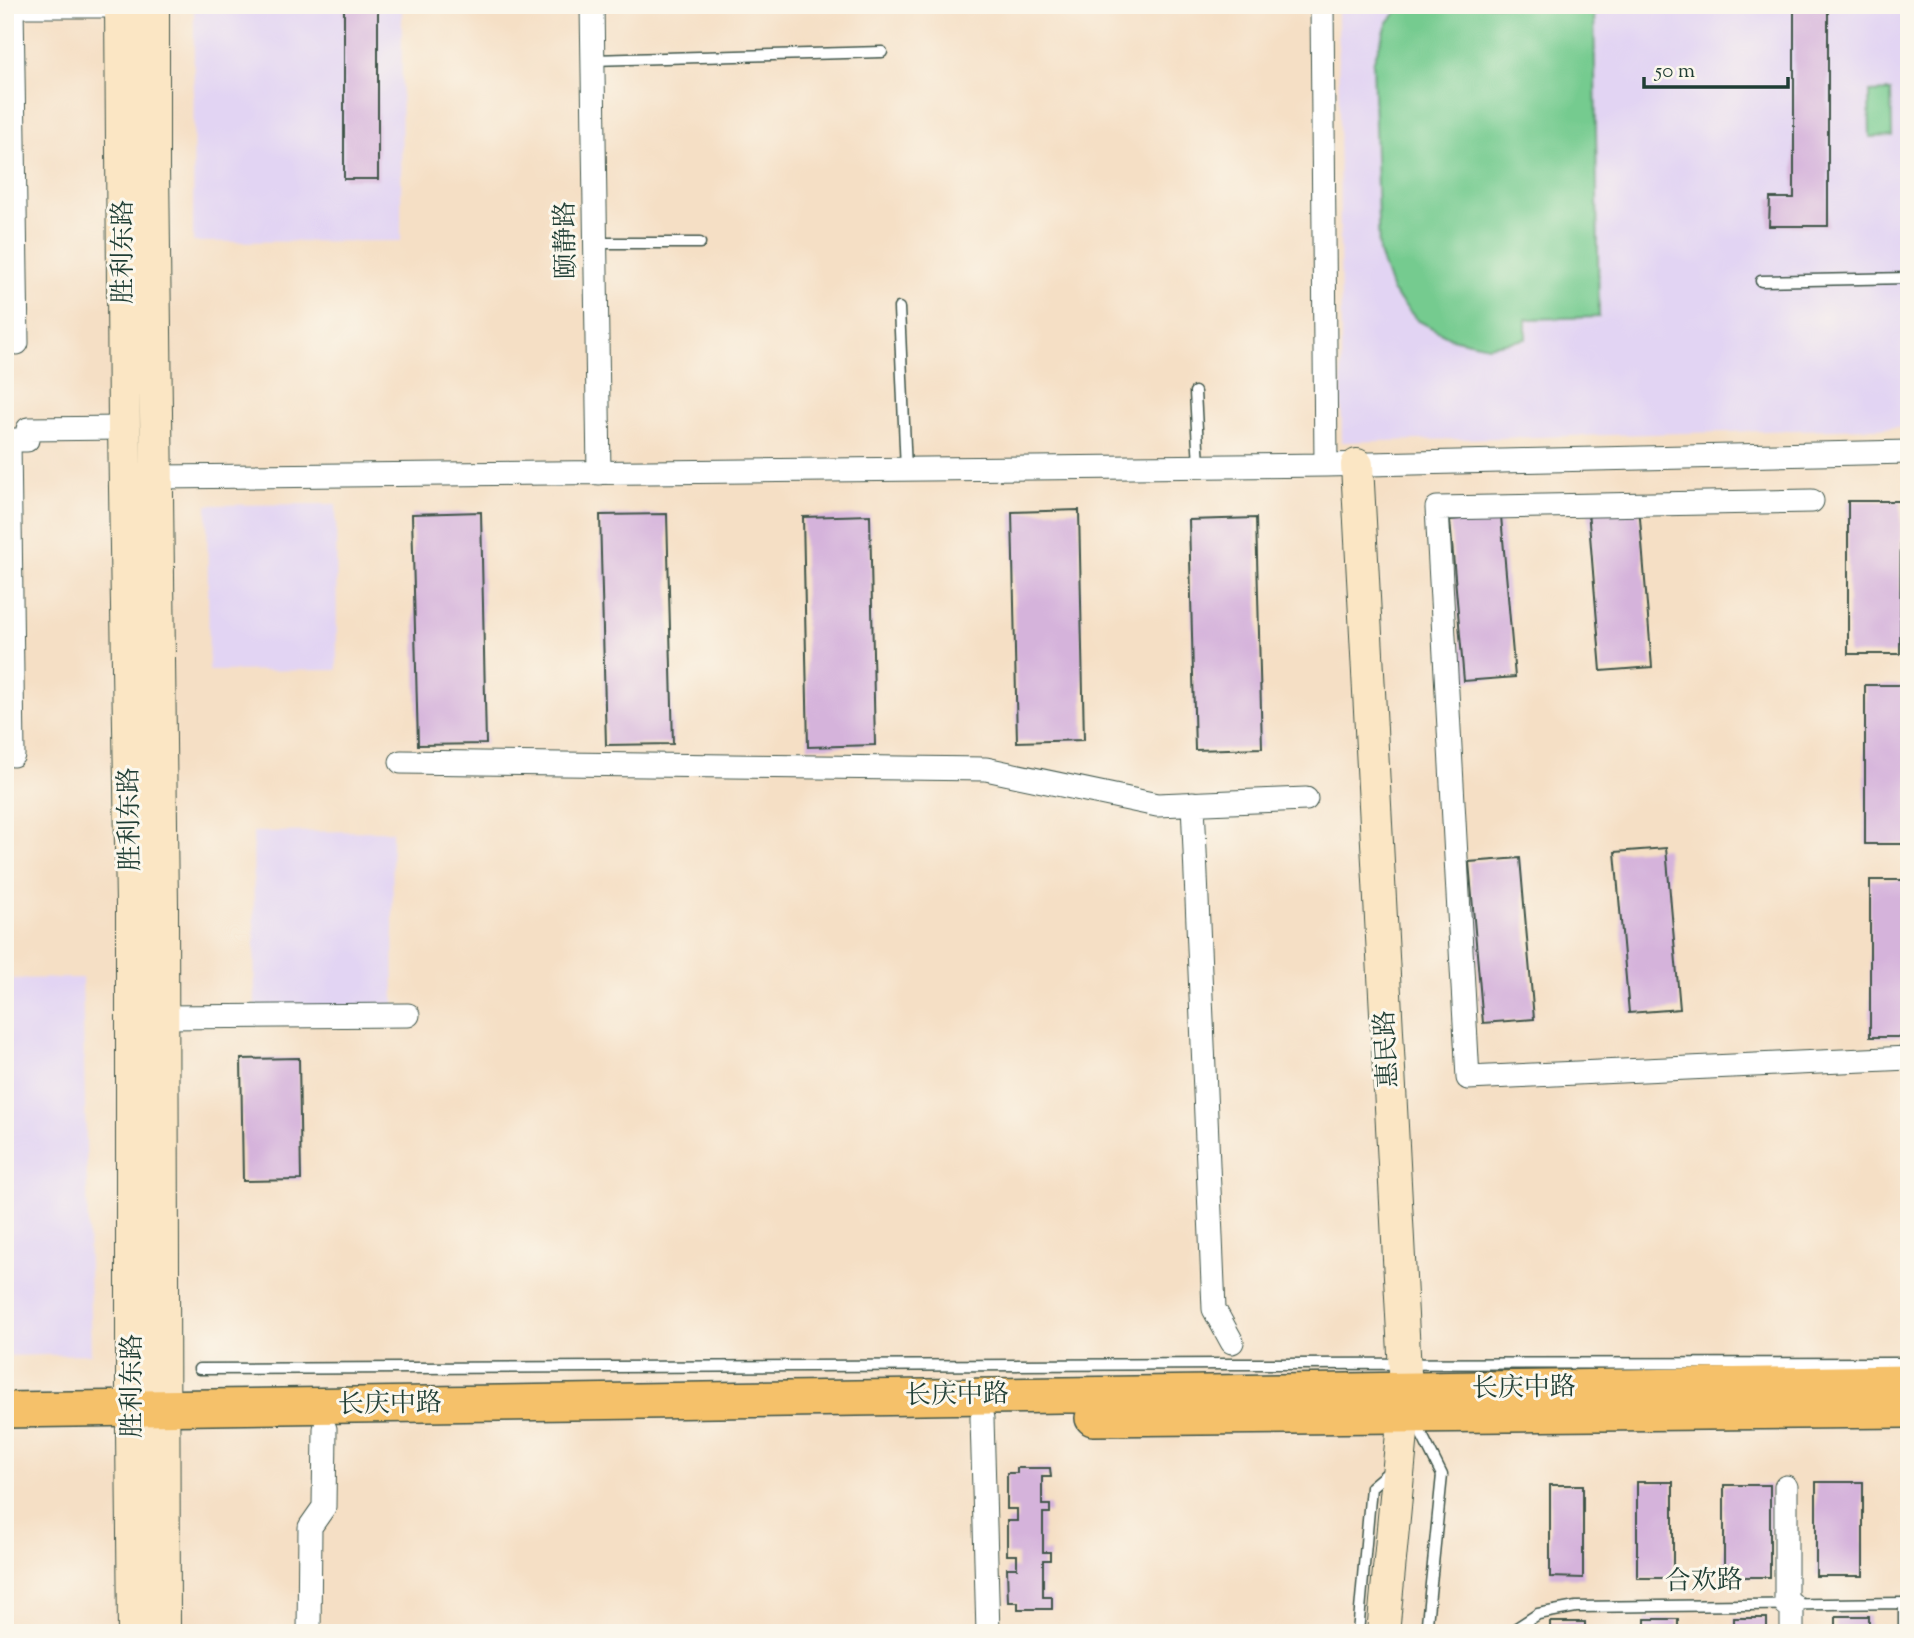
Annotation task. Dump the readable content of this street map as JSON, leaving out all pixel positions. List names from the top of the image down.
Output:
{
  "streets": {
    "main road": ["胜利东路", "惠民路", "长庆中路"],
    "street": ["颐静路"],
    "lane": ["合欢路"]
  },
  "crossings": [
    ["胜利东路", "长庆中路"],
    ["惠民路", "长庆中路"]
  ],
  "scale_bar": "50 m"
}
